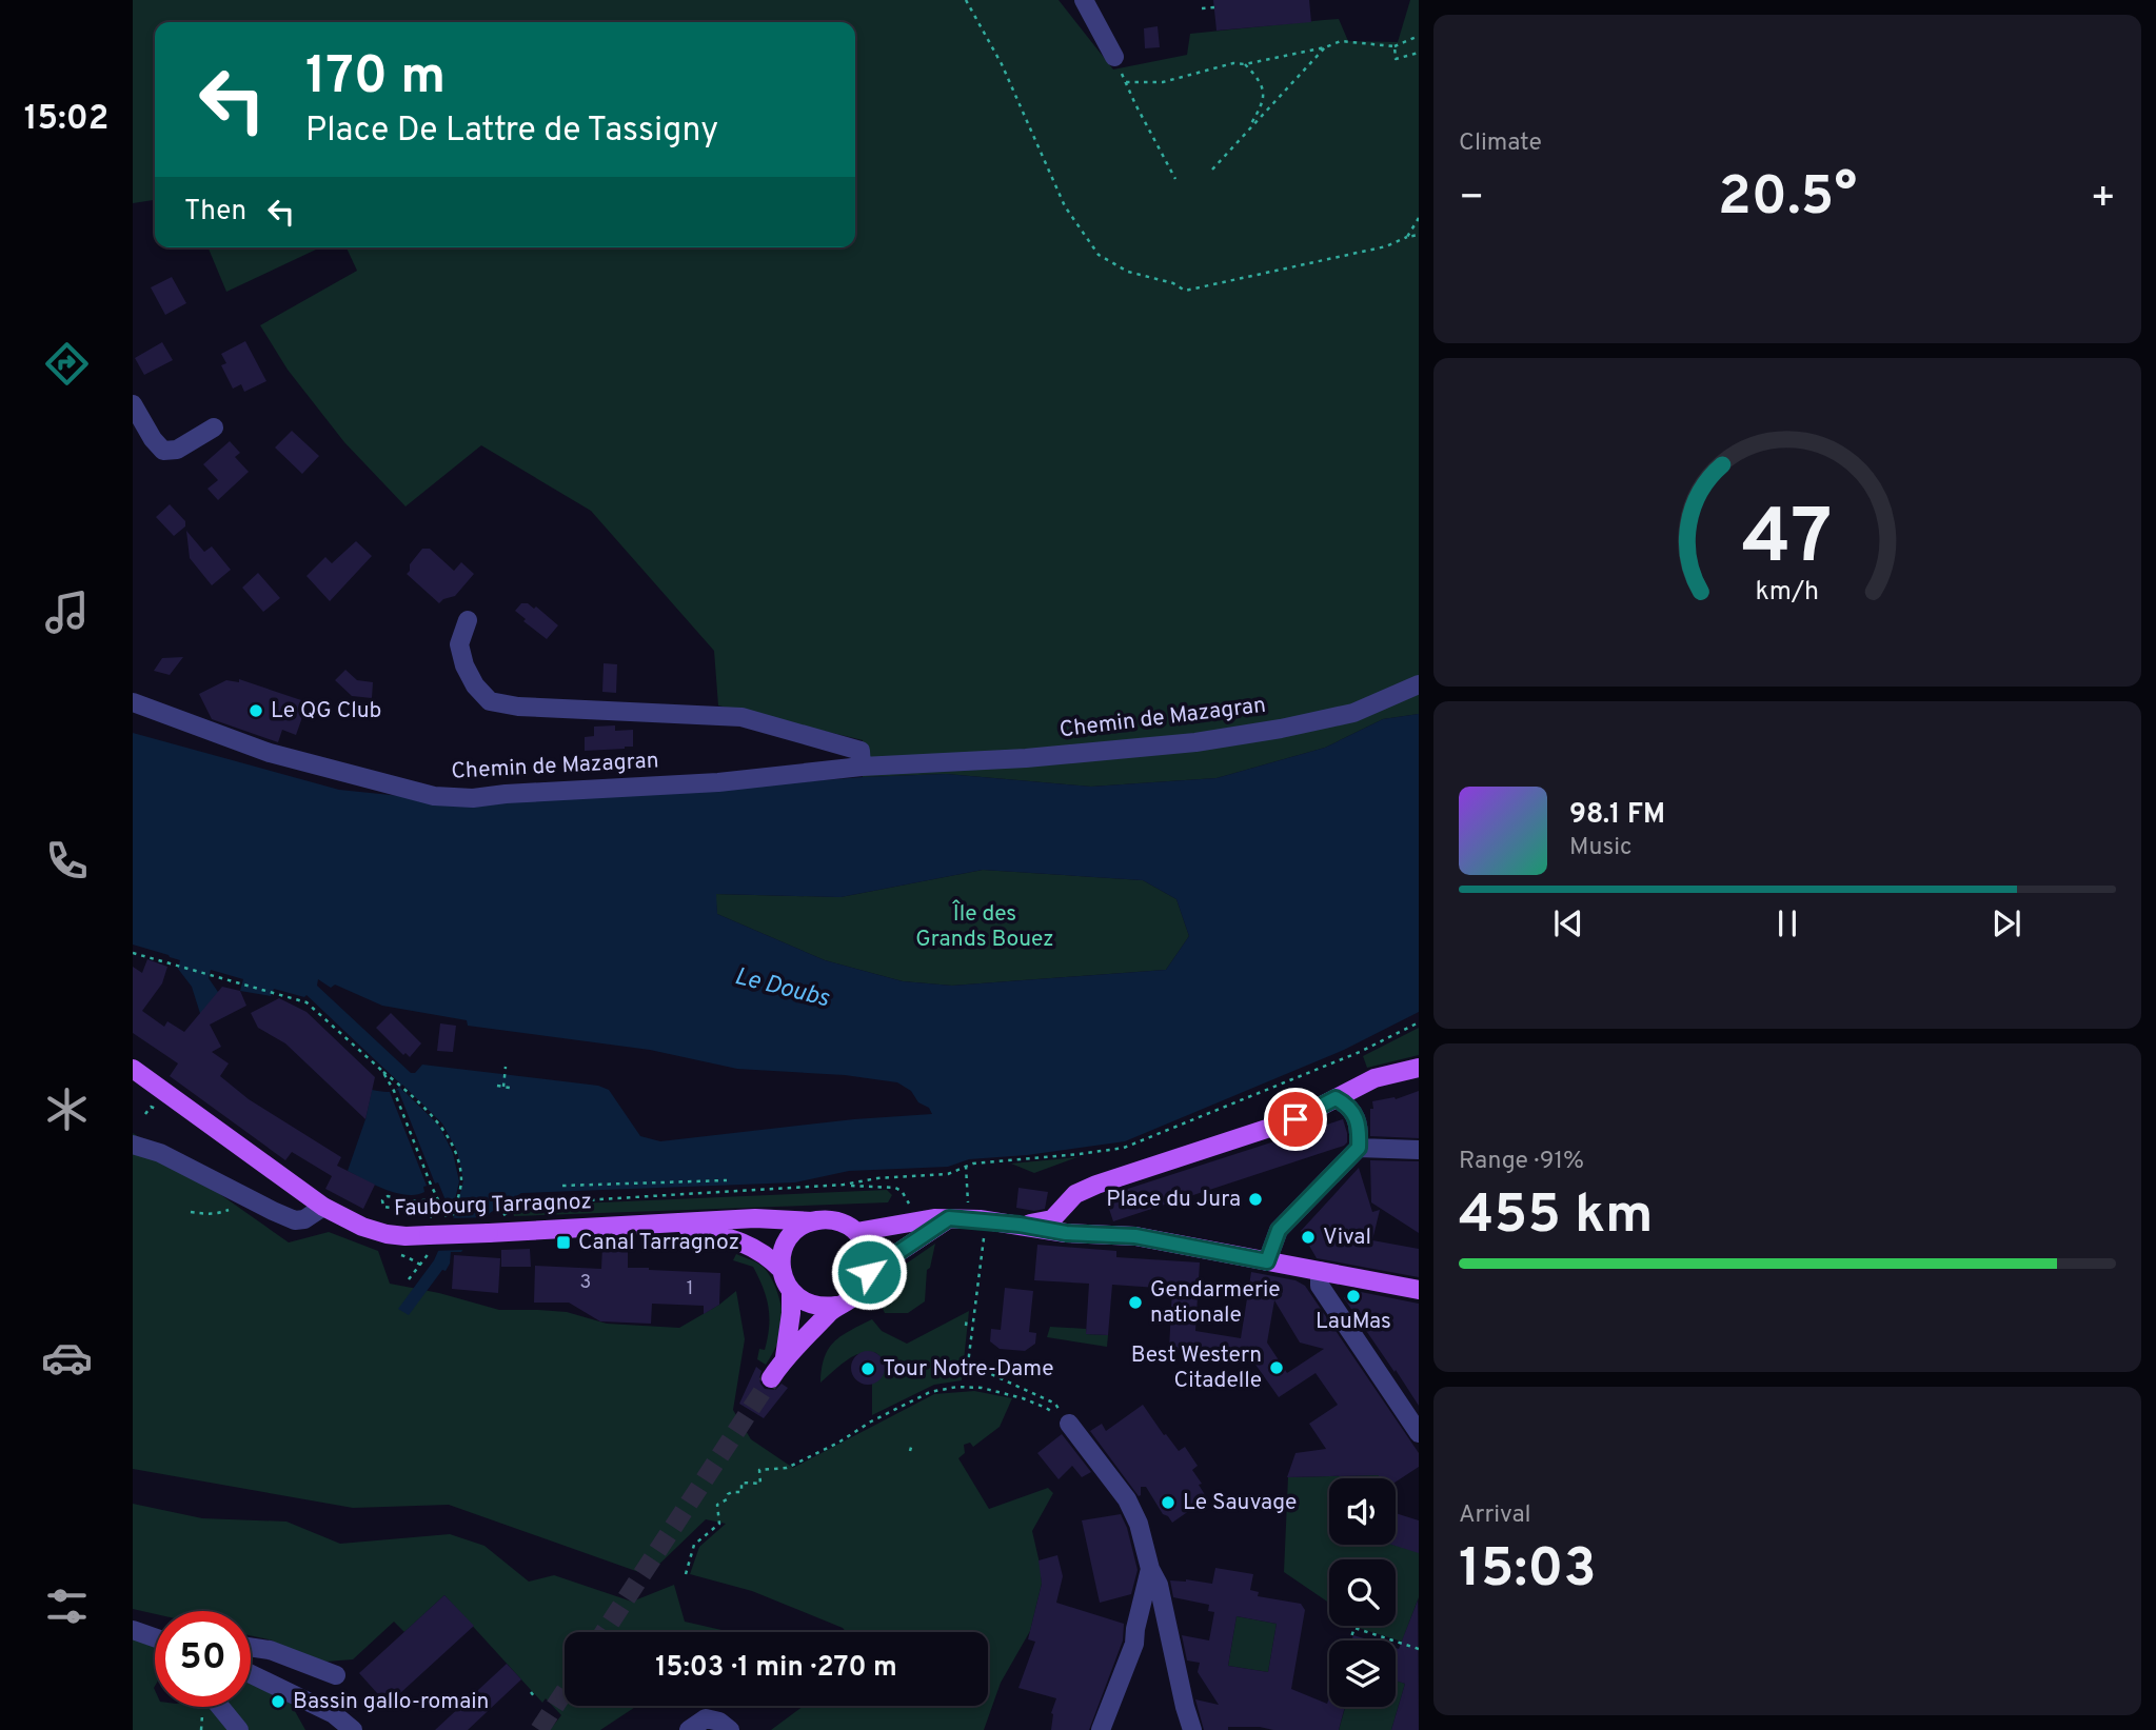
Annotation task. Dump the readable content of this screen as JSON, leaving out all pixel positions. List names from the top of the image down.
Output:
{
  "streets": {
    "main road": ["Faubourg Tarragnoz"],
    "street": ["Chemin de Mazagran"]
  },
  "water": ["Le Doubs"],
  "parks": ["Île des Grands Bouez"],
  "places": {
    "other": [
      "Le QG Club",
      "Place du Jura",
      "Vival",
      "LauMas",
      "Gendarmerie nationale",
      "Best Western Citadelle",
      "Tour Notre-Dame",
      "Le Sauvage",
      "Bassin gallo-romain"
    ],
    "transit": ["Canal Tarragnoz"]
  },
  "house_numbers": ["3", "1"],
  "page": {
    "tabs": "15:02",
    "tile": [
      "Climate",
      ["Range · 91%", "455 km"],
      ["Arrival", "15:03"]
    ],
    "turn": ["170 m", "Place De Lattre de Tassigny"],
    "heat": ["−", "20.5°", "+"],
    "then": "Then",
    "song": ["98.1 FM", "Music"],
    "limit": "50",
    "trip": "15:03 · 1 min · 270 m",
    "gauge": ["47", "km/h"]
  }
}
